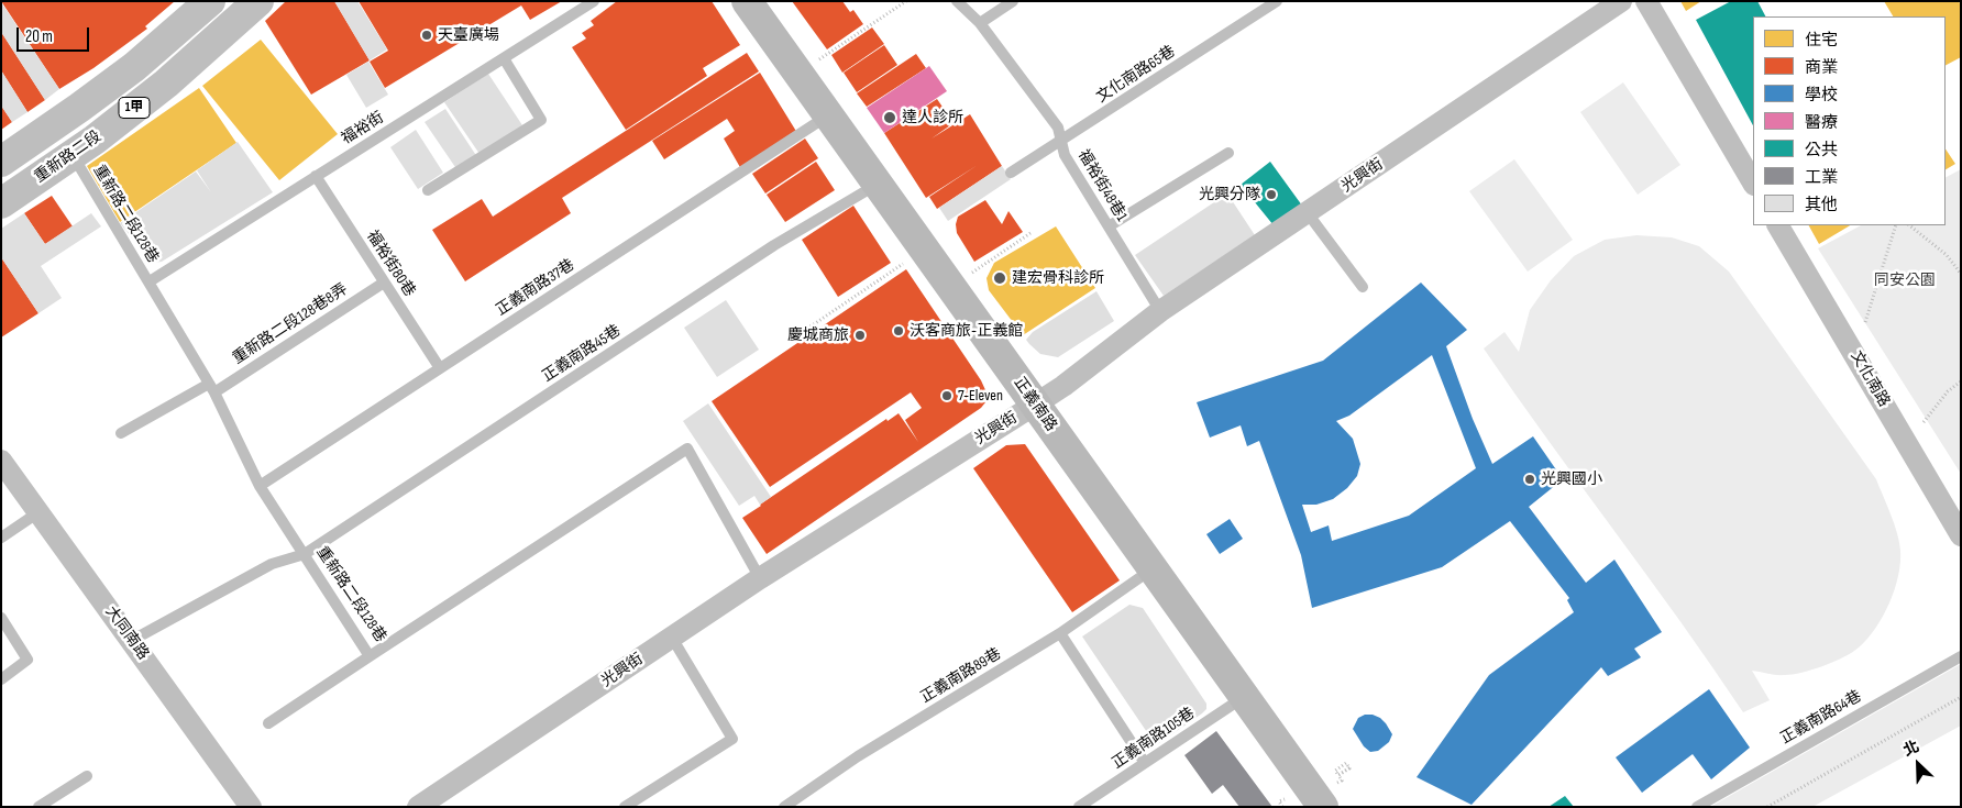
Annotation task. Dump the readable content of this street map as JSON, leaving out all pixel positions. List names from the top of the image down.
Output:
{
  "streets": {
    "main road": ["1甲", "重新路二段"],
    "street": [
      "光興街",
      "文化南路",
      "正義南路",
      "大同南路"
    ],
    "lane": [
      "文化南路65巷",
      "福裕街",
      "福裕街48巷1",
      "重新路二段128巷",
      "福裕街80巷",
      "正義南路37巷",
      "重新路二段128巷8弄",
      "正義南路45巷",
      "正義南路89巷",
      "正義南路64巷",
      "正義南路105巷"
    ]
  },
  "crossings": [
    ["文化南路65巷", "福裕街48巷1"],
    ["福裕街", "重新路二段128巷"],
    ["福裕街", "福裕街80巷"],
    ["重新路二段", "重新路二段128巷"],
    ["光興街", "福裕街48巷1"],
    ["光興街", "重新路二段128巷"],
    ["光興街", "正義南路"],
    ["重新路二段128巷", "正義南路37巷"],
    ["重新路二段128巷", "重新路二段128巷8弄"],
    ["重新路二段128巷", "正義南路45巷"],
    ["福裕街80巷", "正義南路37巷"],
    ["福裕街80巷", "重新路二段128巷8弄"],
    ["正義南路37巷", "正義南路"],
    ["正義南路45巷", "正義南路"],
    ["正義南路45巷", "大同南路"],
    ["正義南路", "正義南路89巷"],
    ["正義南路", "正義南路105巷"]
  ],
  "parks": ["同安公園"],
  "places": [
    "天臺廣場",
    "達人診所",
    "光興分隊",
    "建宏骨科診所",
    "沃客商旅-正義館",
    "慶城商旅",
    "7-Eleven",
    "光興國小"
  ],
  "legend": [
    "住宅",
    "商業",
    "學校",
    "醫療",
    "公共",
    "工業",
    "其他"
  ],
  "scale_bar": "20 m",
  "north": "top left"
}
